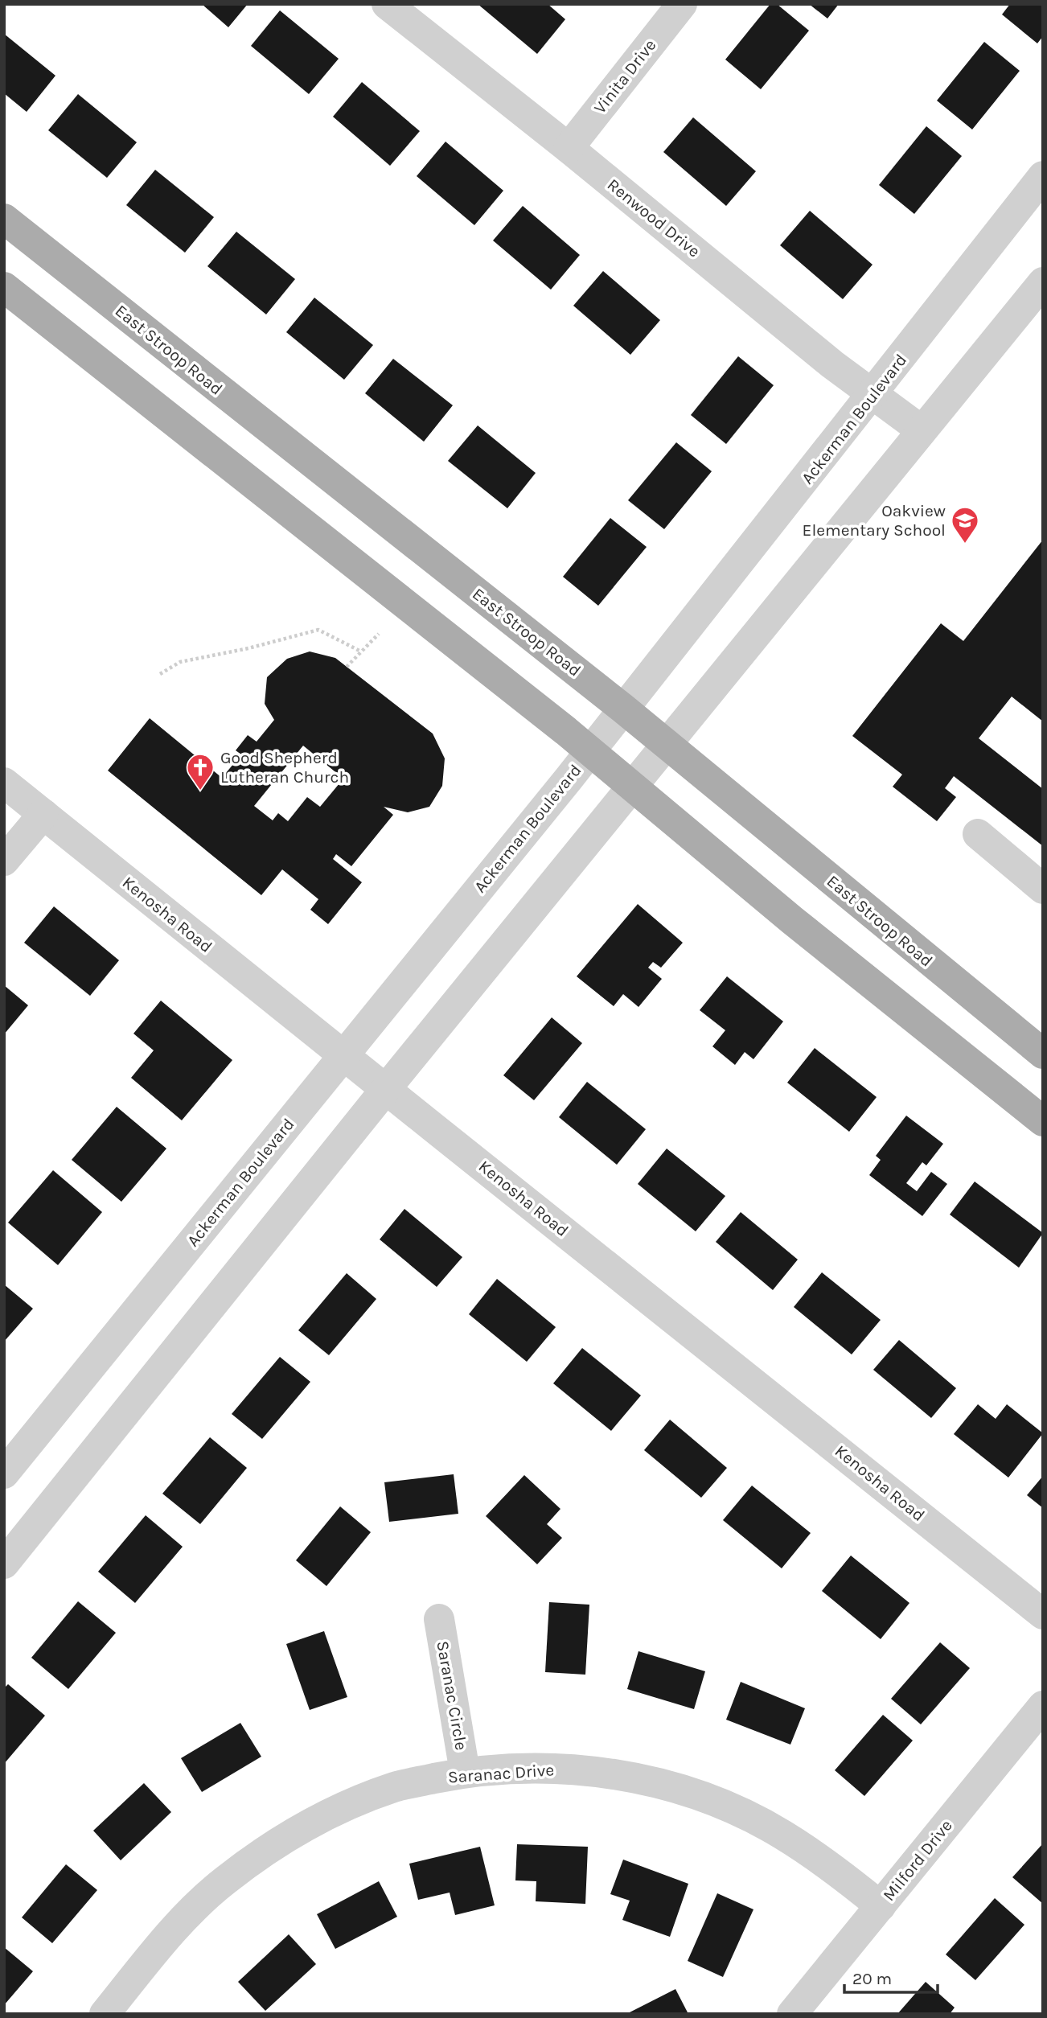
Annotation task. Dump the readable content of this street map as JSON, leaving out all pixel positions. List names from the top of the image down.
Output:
{
  "streets": {
    "main road": ["East Stroop Road"],
    "street": [
      "Vinita Drive",
      "Renwood Drive",
      "Ackerman Boulevard",
      "Kenosha Road",
      "Saranac Circle",
      "Saranac Drive",
      "Milford Drive"
    ]
  },
  "crossings": [
    ["Vinita Drive", "Renwood Drive"],
    ["Renwood Drive", "Ackerman Boulevard"],
    ["East Stroop Road", "Ackerman Boulevard"],
    ["Ackerman Boulevard", "Kenosha Road"],
    ["Saranac Circle", "Saranac Drive"],
    ["Saranac Drive", "Milford Drive"]
  ],
  "places": {
    "school or university": ["Oakview Elementary School"],
    "church": ["Good Shepherd Lutheran Church"]
  },
  "scale_bar": "20 m"
}
